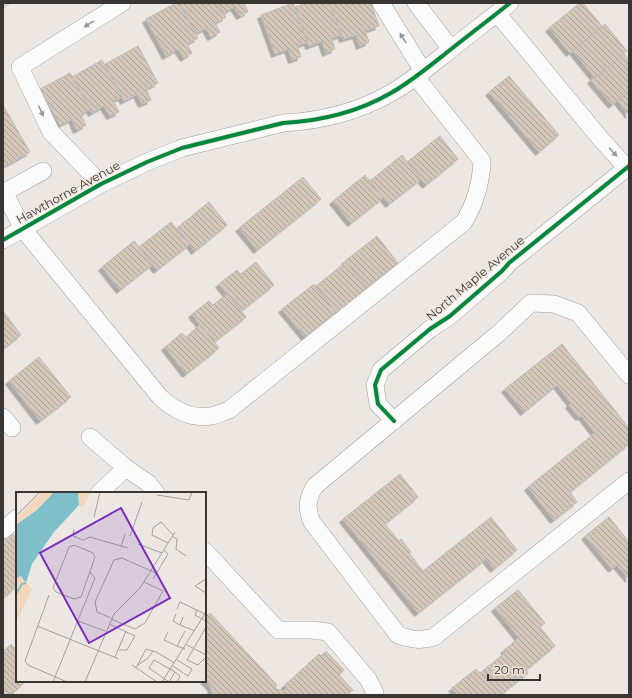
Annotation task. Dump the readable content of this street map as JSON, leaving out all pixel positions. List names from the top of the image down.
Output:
{
  "streets": {
    "street": ["Hawthorne Avenue", "North Maple Avenue"]
  },
  "scale_bar": "20 m"
}
